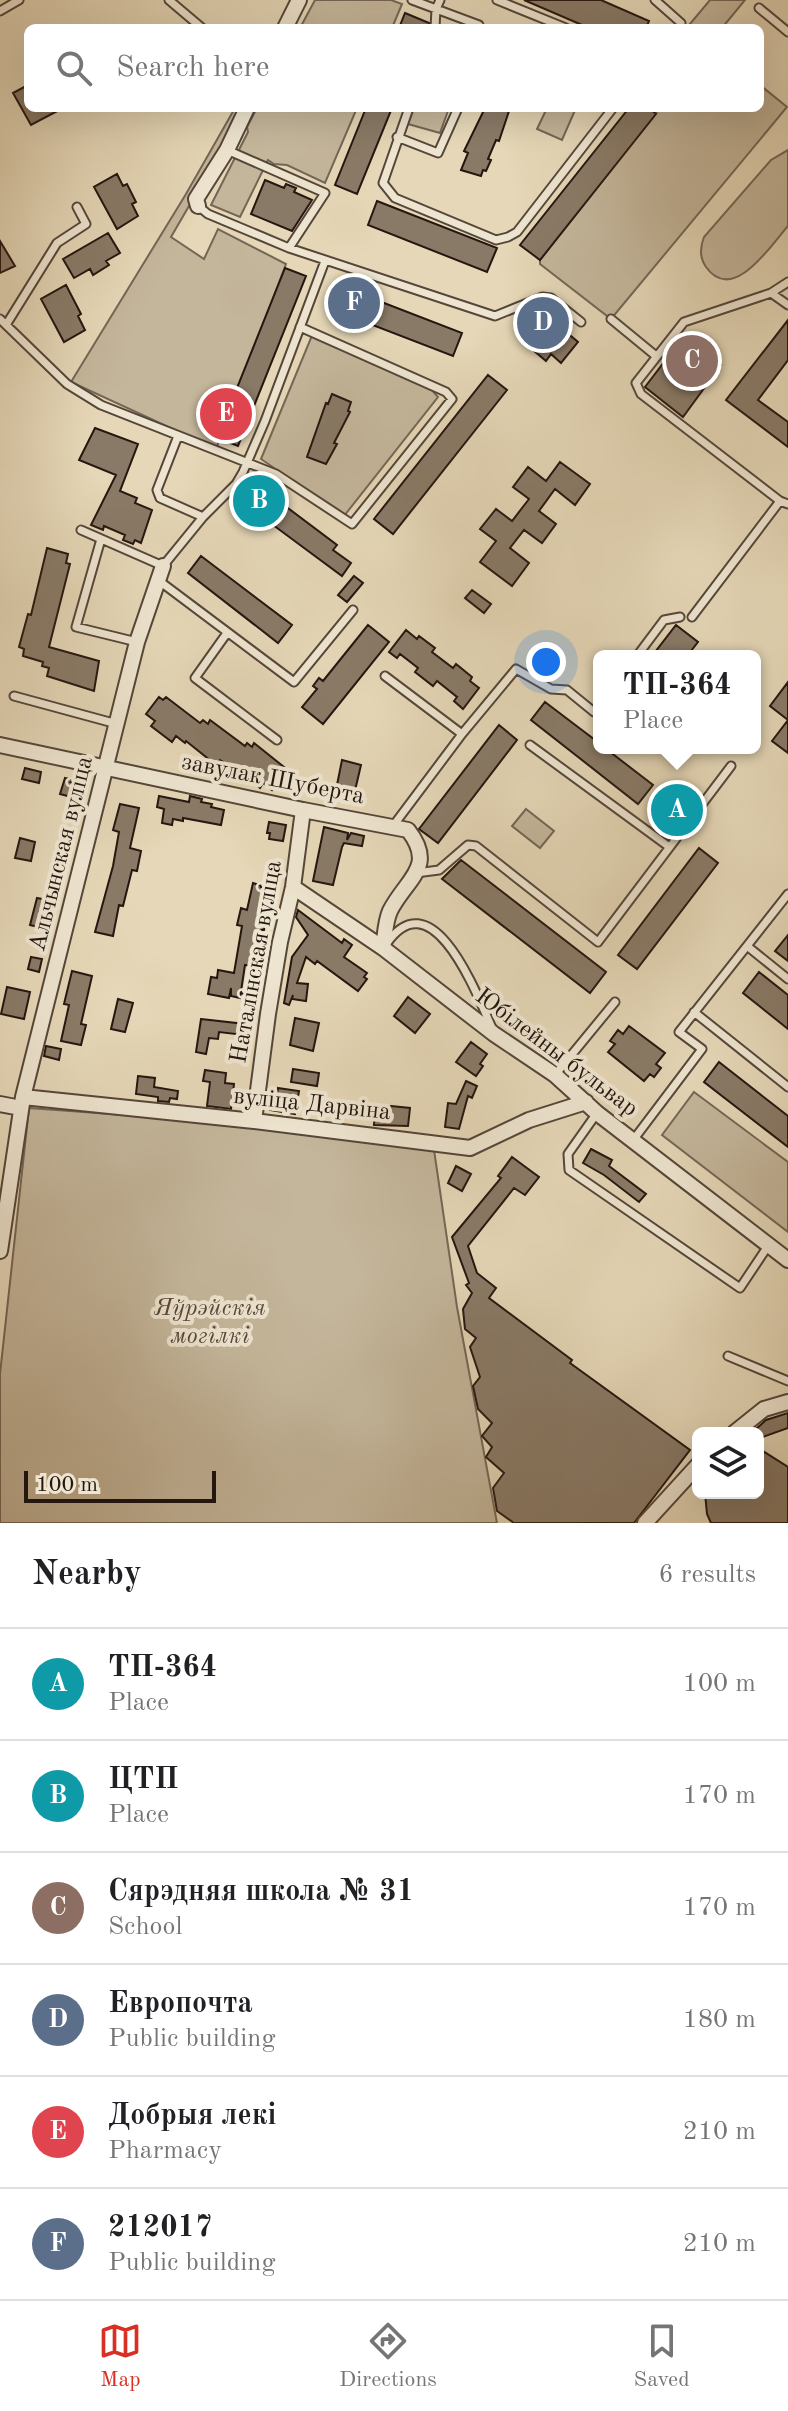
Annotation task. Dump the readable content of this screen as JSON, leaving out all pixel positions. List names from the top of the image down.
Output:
{
  "streets": {
    "street": [
      "завулак Шуберта",
      "Альчынская вуліца",
      "Наталінская вуліца",
      "Юбілейны бульвар",
      "вуліца Дарвіна"
    ]
  },
  "crossings": [
    ["завулак Шуберта", "Альчынская вуліца"],
    ["завулак Шуберта", "Наталінская вуліца"],
    ["Альчынская вуліца", "вуліца Дарвіна"],
    ["Наталінская вуліца", "Юбілейны бульвар"],
    ["Наталінская вуліца", "вуліца Дарвіна"],
    ["Юбілейны бульвар", "вуліца Дарвіна"]
  ],
  "parks": ["Яўрэйскія могілкі"],
  "scale_bar": "100 m",
  "page": {
    "search": "Search here",
    "pins": [
      "F",
      "D",
      "C",
      "E",
      "B",
      "A"
    ],
    "popup": ["ТП-364", "Place"],
    "scale": "100 m",
    "heading": ["Nearby", "6 results"],
    "list": [
      {
        "mark": "A",
        "name": "ТП-364",
        "note": "Place",
        "value": "100 m"
      },
      {
        "mark": "B",
        "name": "ЦТП",
        "note": "Place",
        "value": "170 m"
      },
      {
        "mark": "C",
        "name": "Сярэдняя школа № 31",
        "note": "School",
        "value": "170 m"
      },
      {
        "mark": "D",
        "name": "Европочта",
        "note": "Public building",
        "value": "180 m"
      },
      {
        "mark": "E",
        "name": "Добрыя лекі",
        "note": "Pharmacy",
        "value": "210 m"
      },
      {
        "mark": "F",
        "name": "212017",
        "note": "Public building",
        "value": "210 m"
      }
    ],
    "nav": ["Map", "Directions", "Saved"]
  }
}
